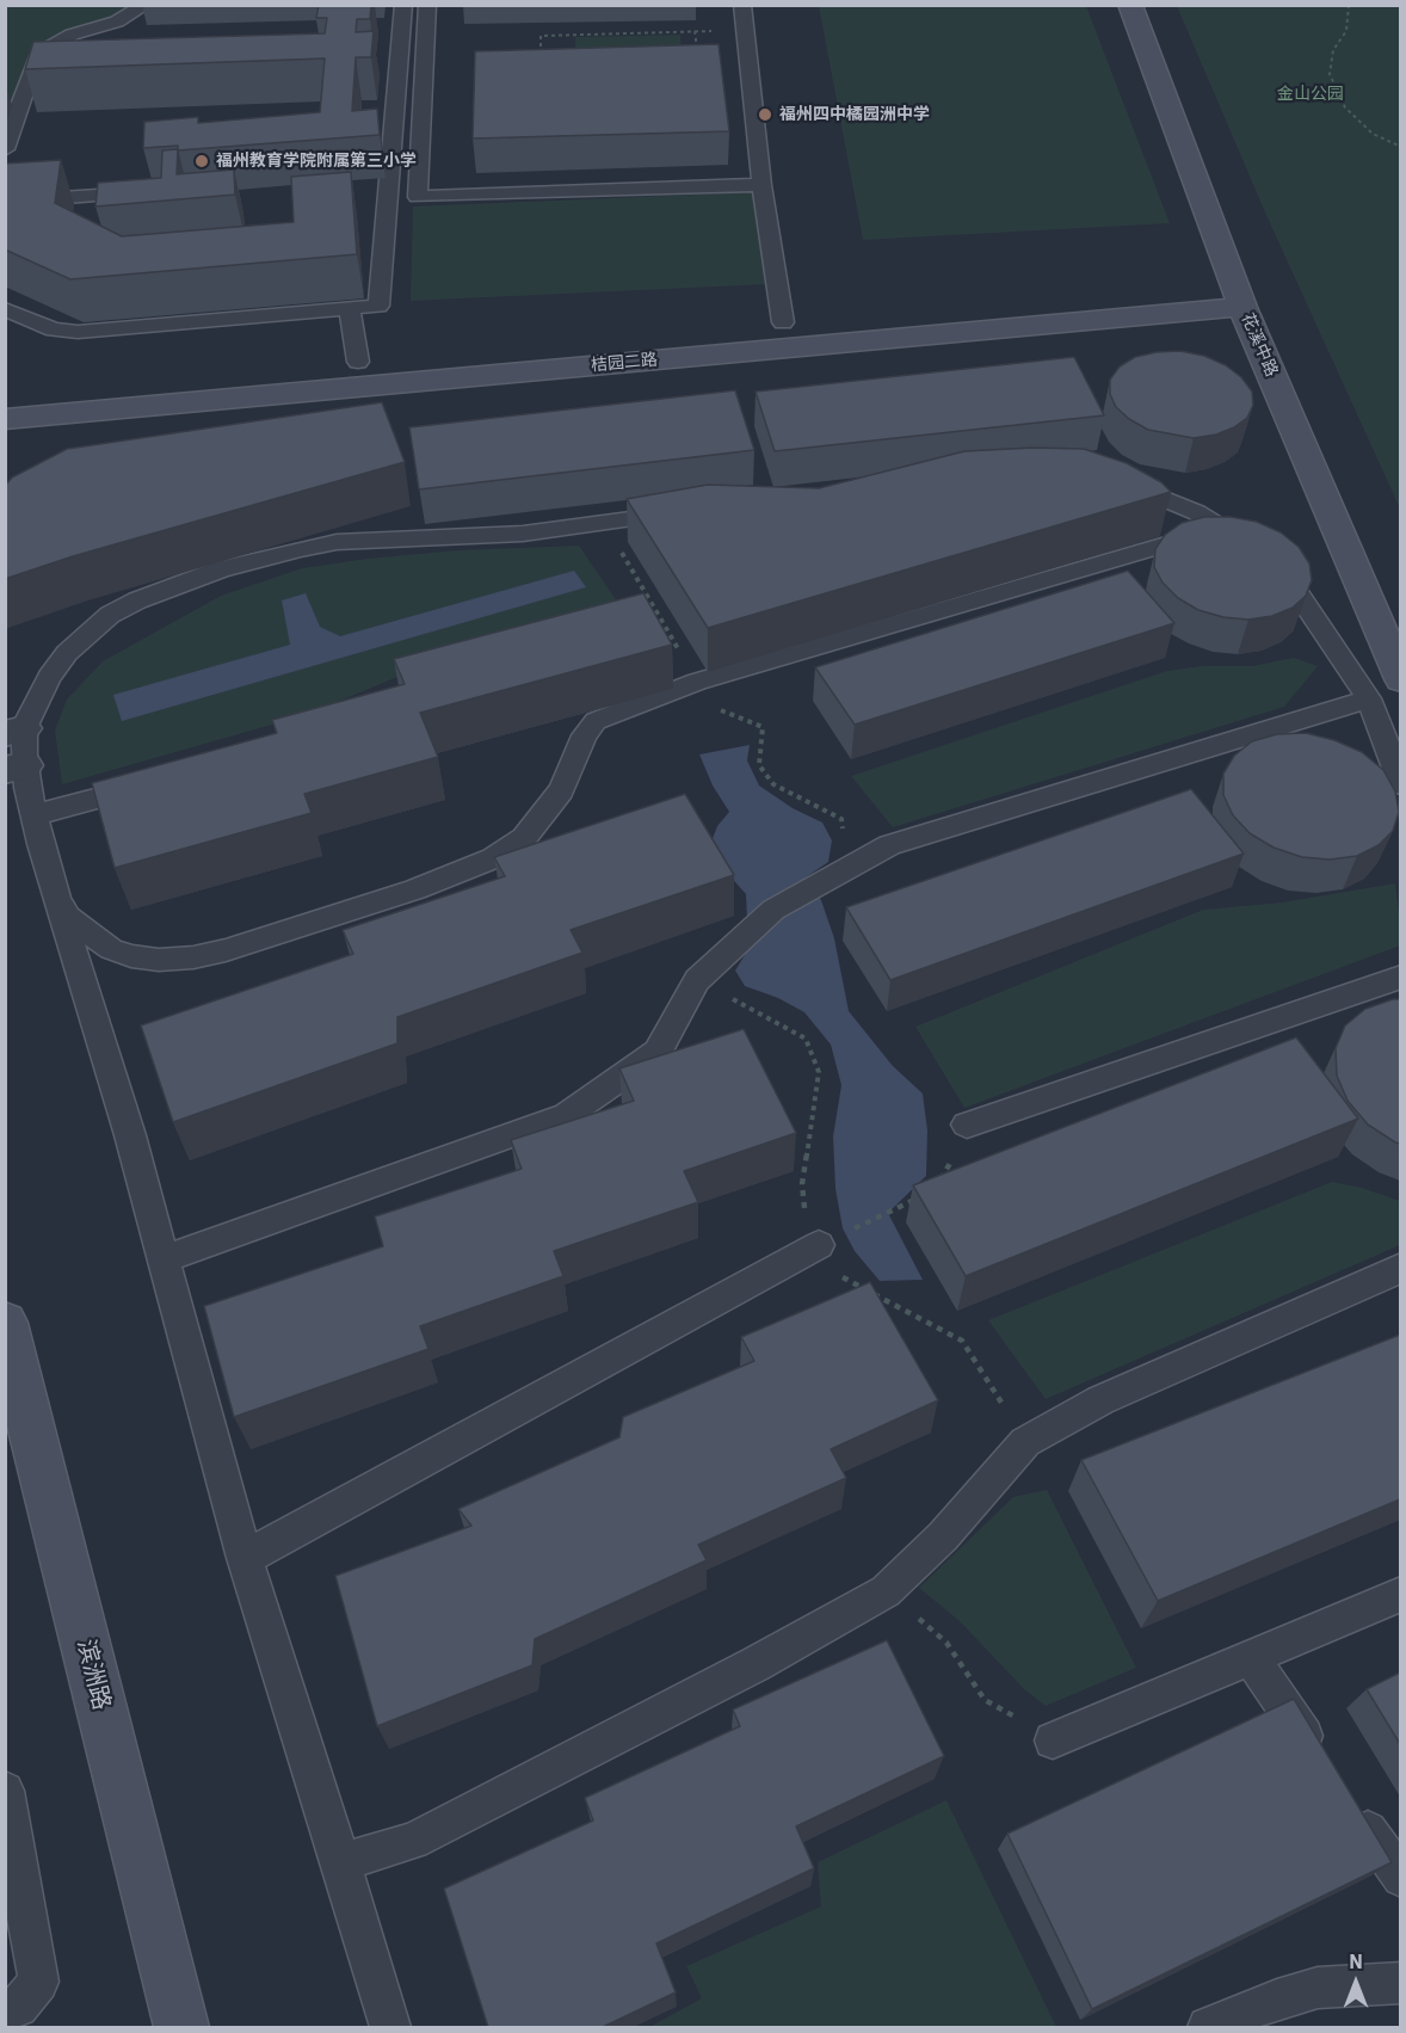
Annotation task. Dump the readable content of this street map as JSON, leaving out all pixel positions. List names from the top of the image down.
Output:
{
  "streets": {
    "street": ["花溪中路", "桔园二路", "滨洲路"]
  },
  "crossings": [
    ["花溪中路", "桔园二路"]
  ],
  "parks": ["金山公园"],
  "places": ["福州四中橘园洲中学", "福州教育学院附属第三小学"],
  "north": "top"
}
